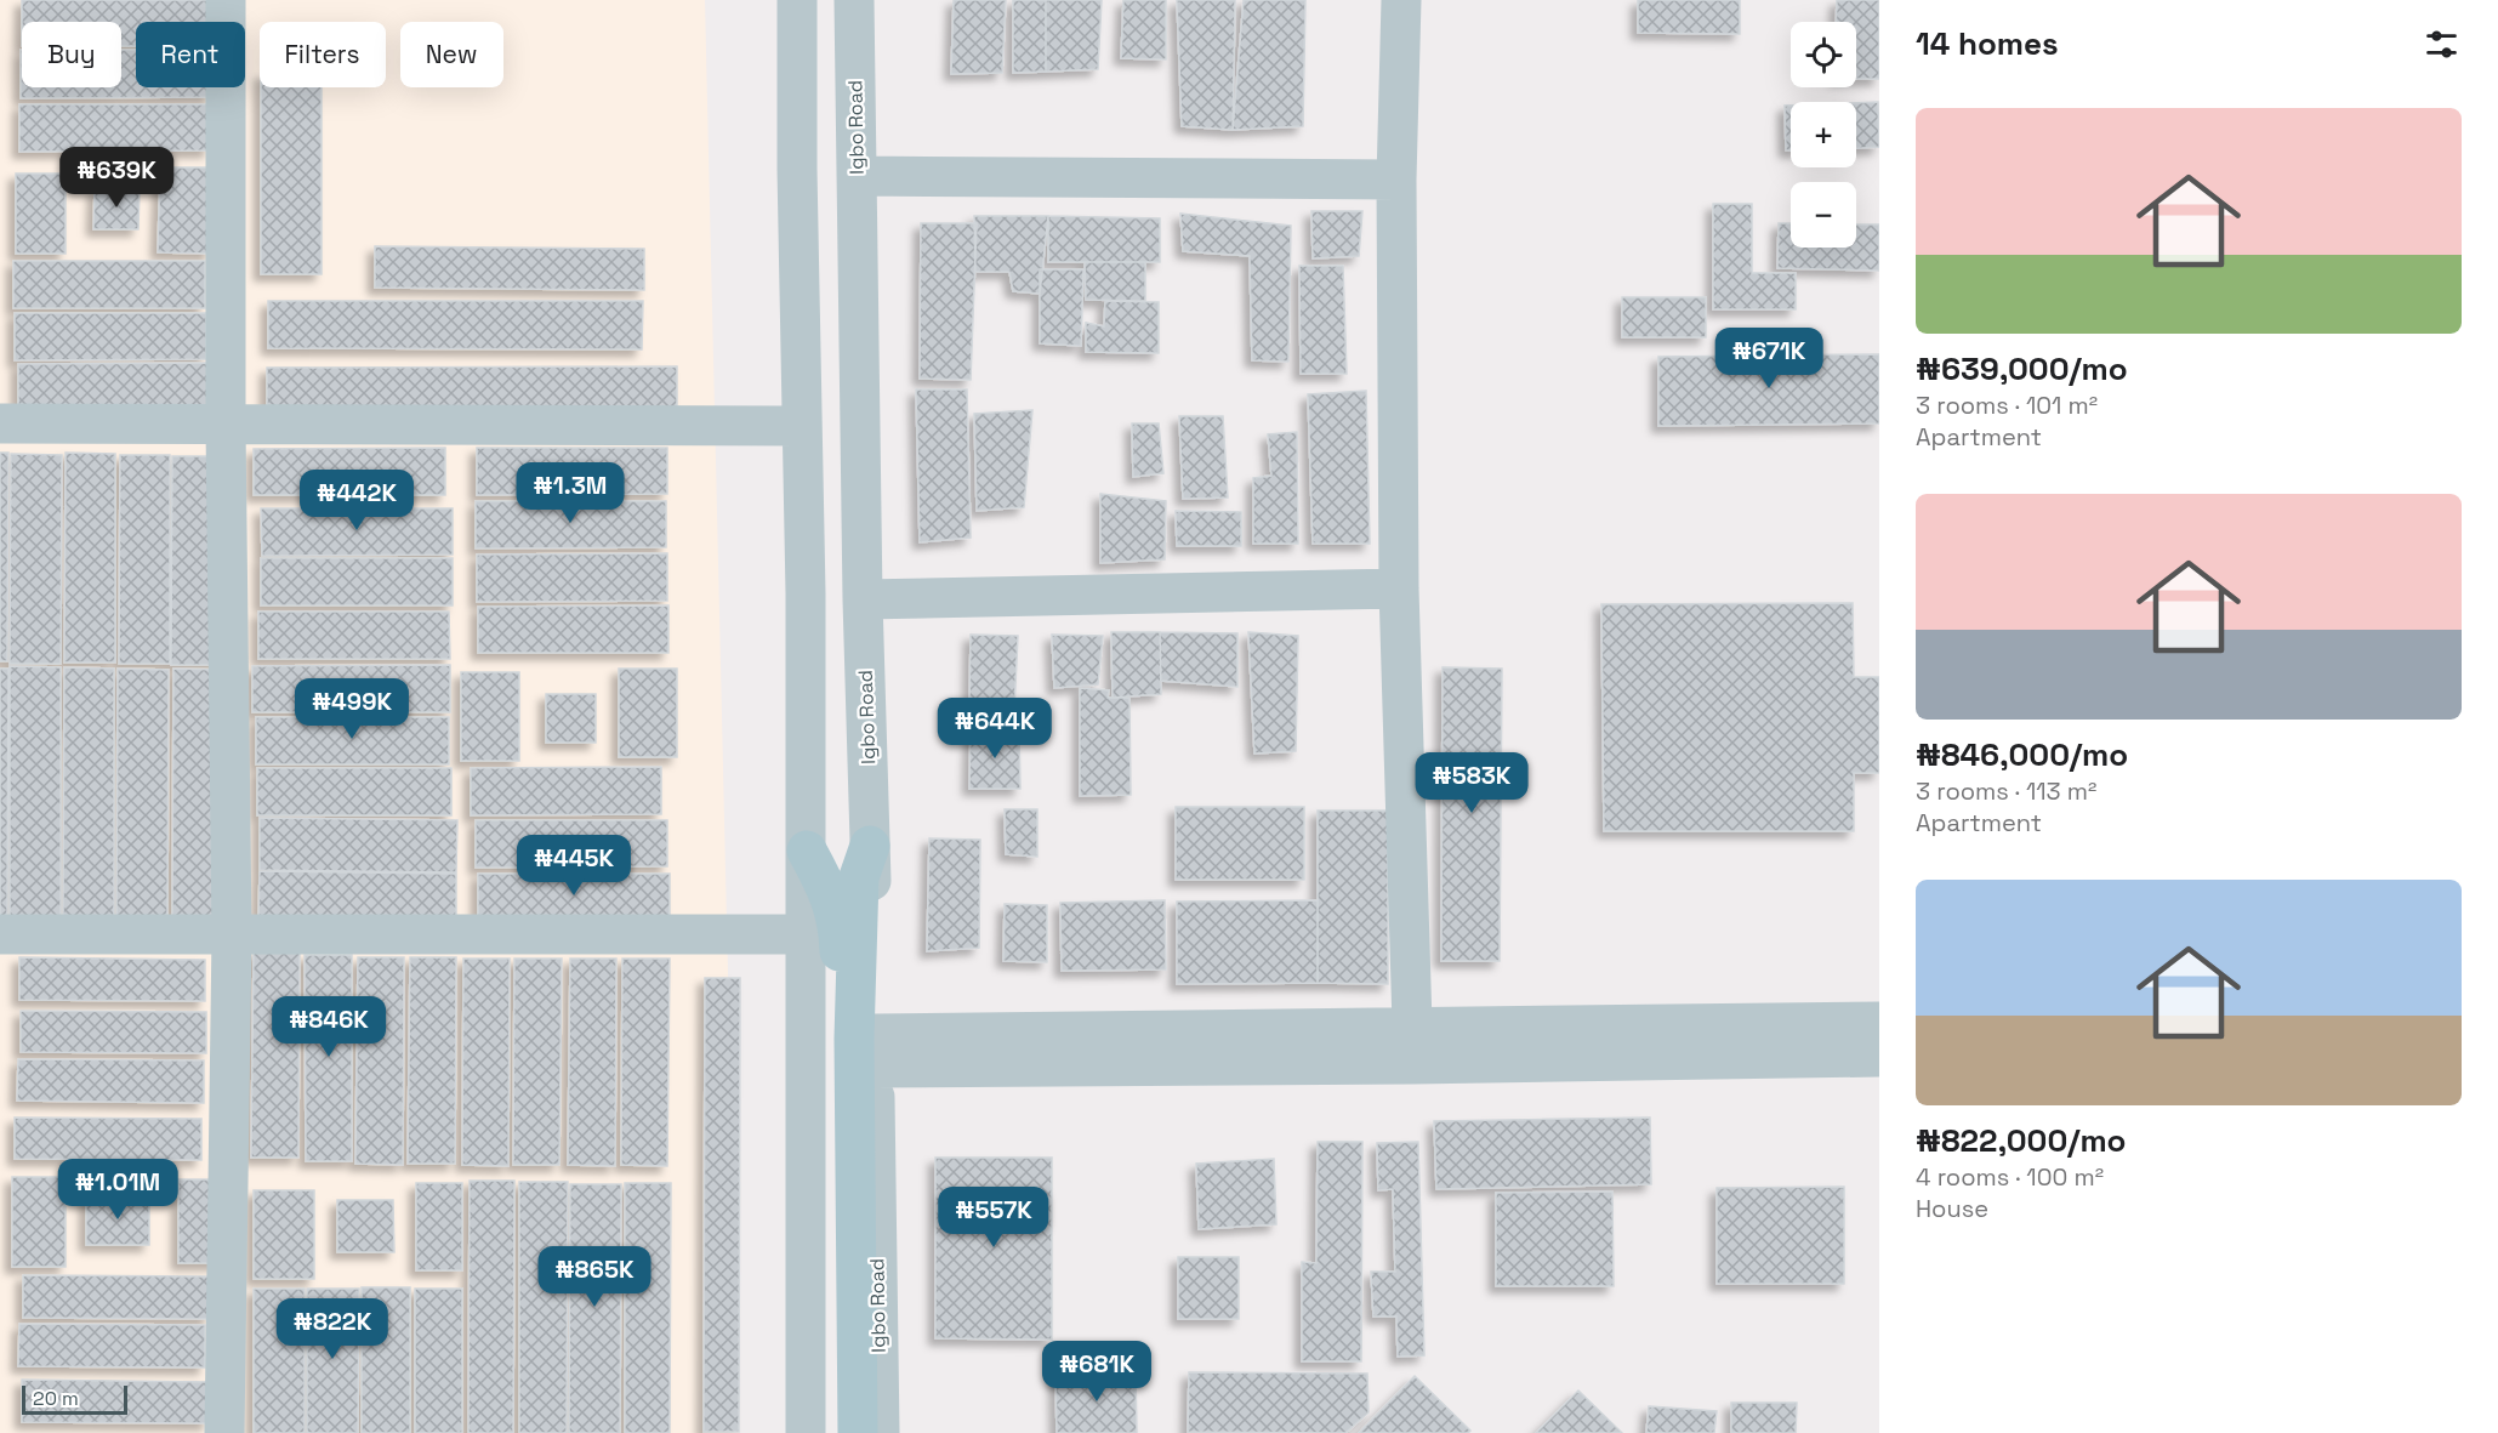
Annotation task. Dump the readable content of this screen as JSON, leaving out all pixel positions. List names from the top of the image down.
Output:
{
  "streets": {
    "street": ["Igbo Road"]
  },
  "scale_bar": "20 m",
  "page": {
    "heading": "14 homes",
    "map_buttons": ["+", "−"],
    "chip": [
      "Buy",
      "Rent",
      "Filters",
      "New"
    ],
    "list": [
      {
        "name": "₦639,000/mo",
        "note": "3 rooms · 101 m² · Apartment"
      },
      {
        "name": "₦846,000/mo",
        "note": "3 rooms · 113 m² · Apartment"
      },
      {
        "name": "₦822,000/mo",
        "note": "4 rooms · 100 m² · House"
      }
    ],
    "price": [
      "₦639K",
      "₦671K",
      "₦1.3M",
      "₦442K",
      "₦499K",
      "₦644K",
      "₦583K",
      "₦445K",
      "₦846K",
      "₦1.01M",
      "₦557K",
      "₦865K",
      "₦822K",
      "₦681K"
    ],
    "scale": "20 m"
  }
}
